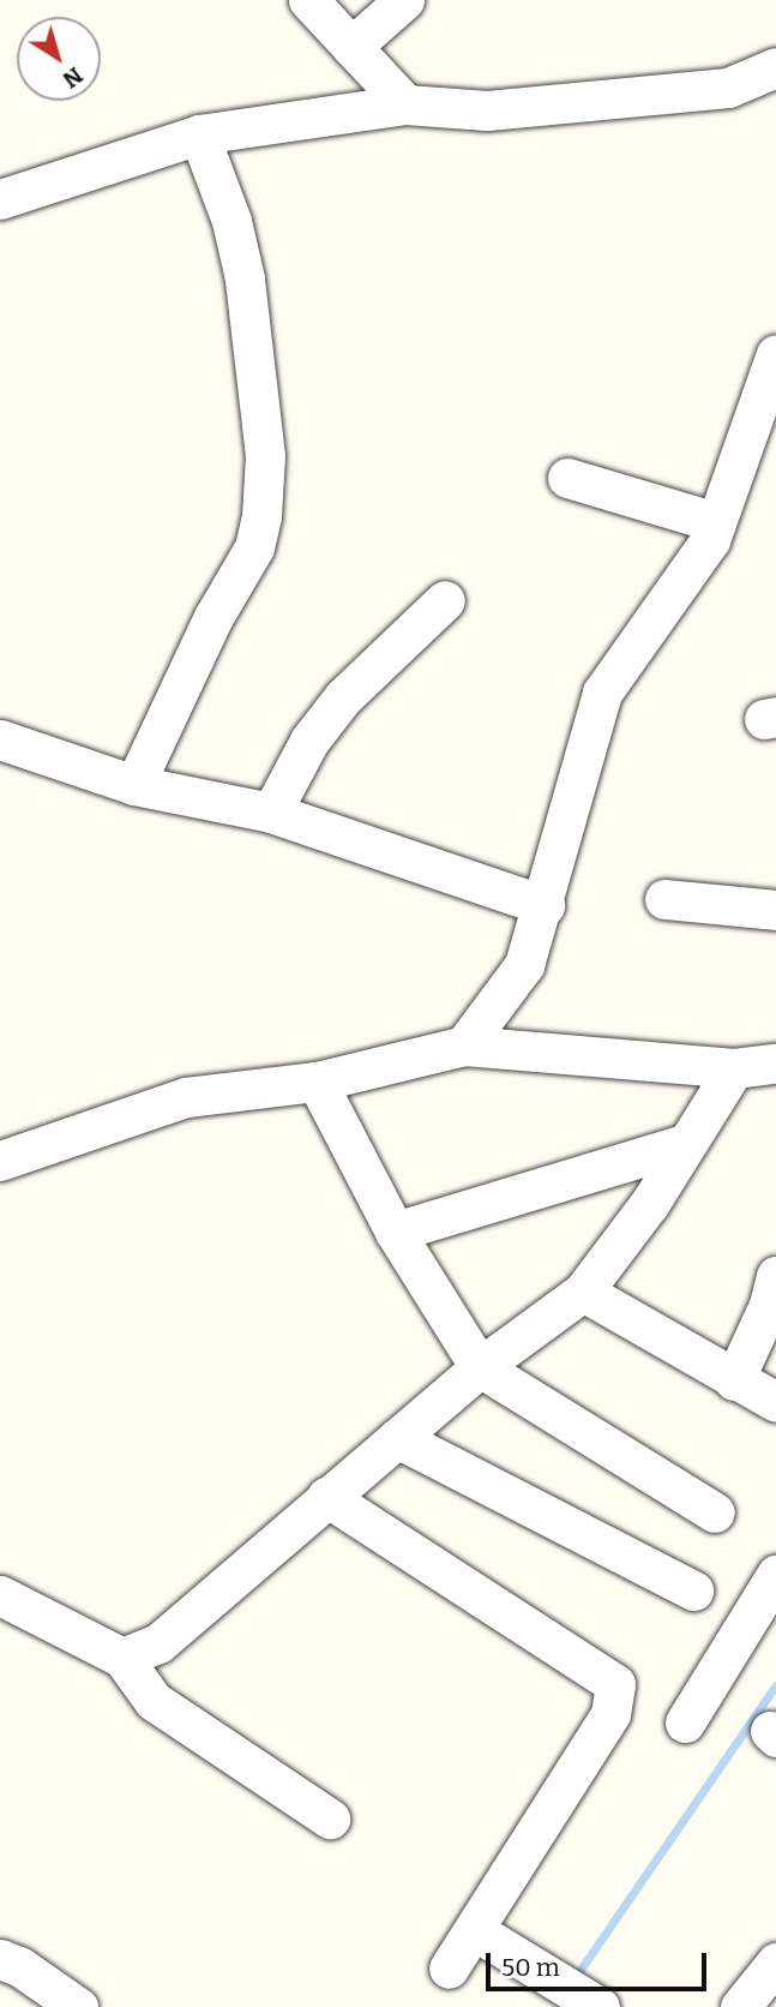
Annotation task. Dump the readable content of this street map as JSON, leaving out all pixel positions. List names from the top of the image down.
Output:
{
  "scale_bar": "50 m",
  "north": "bottom right"
}
